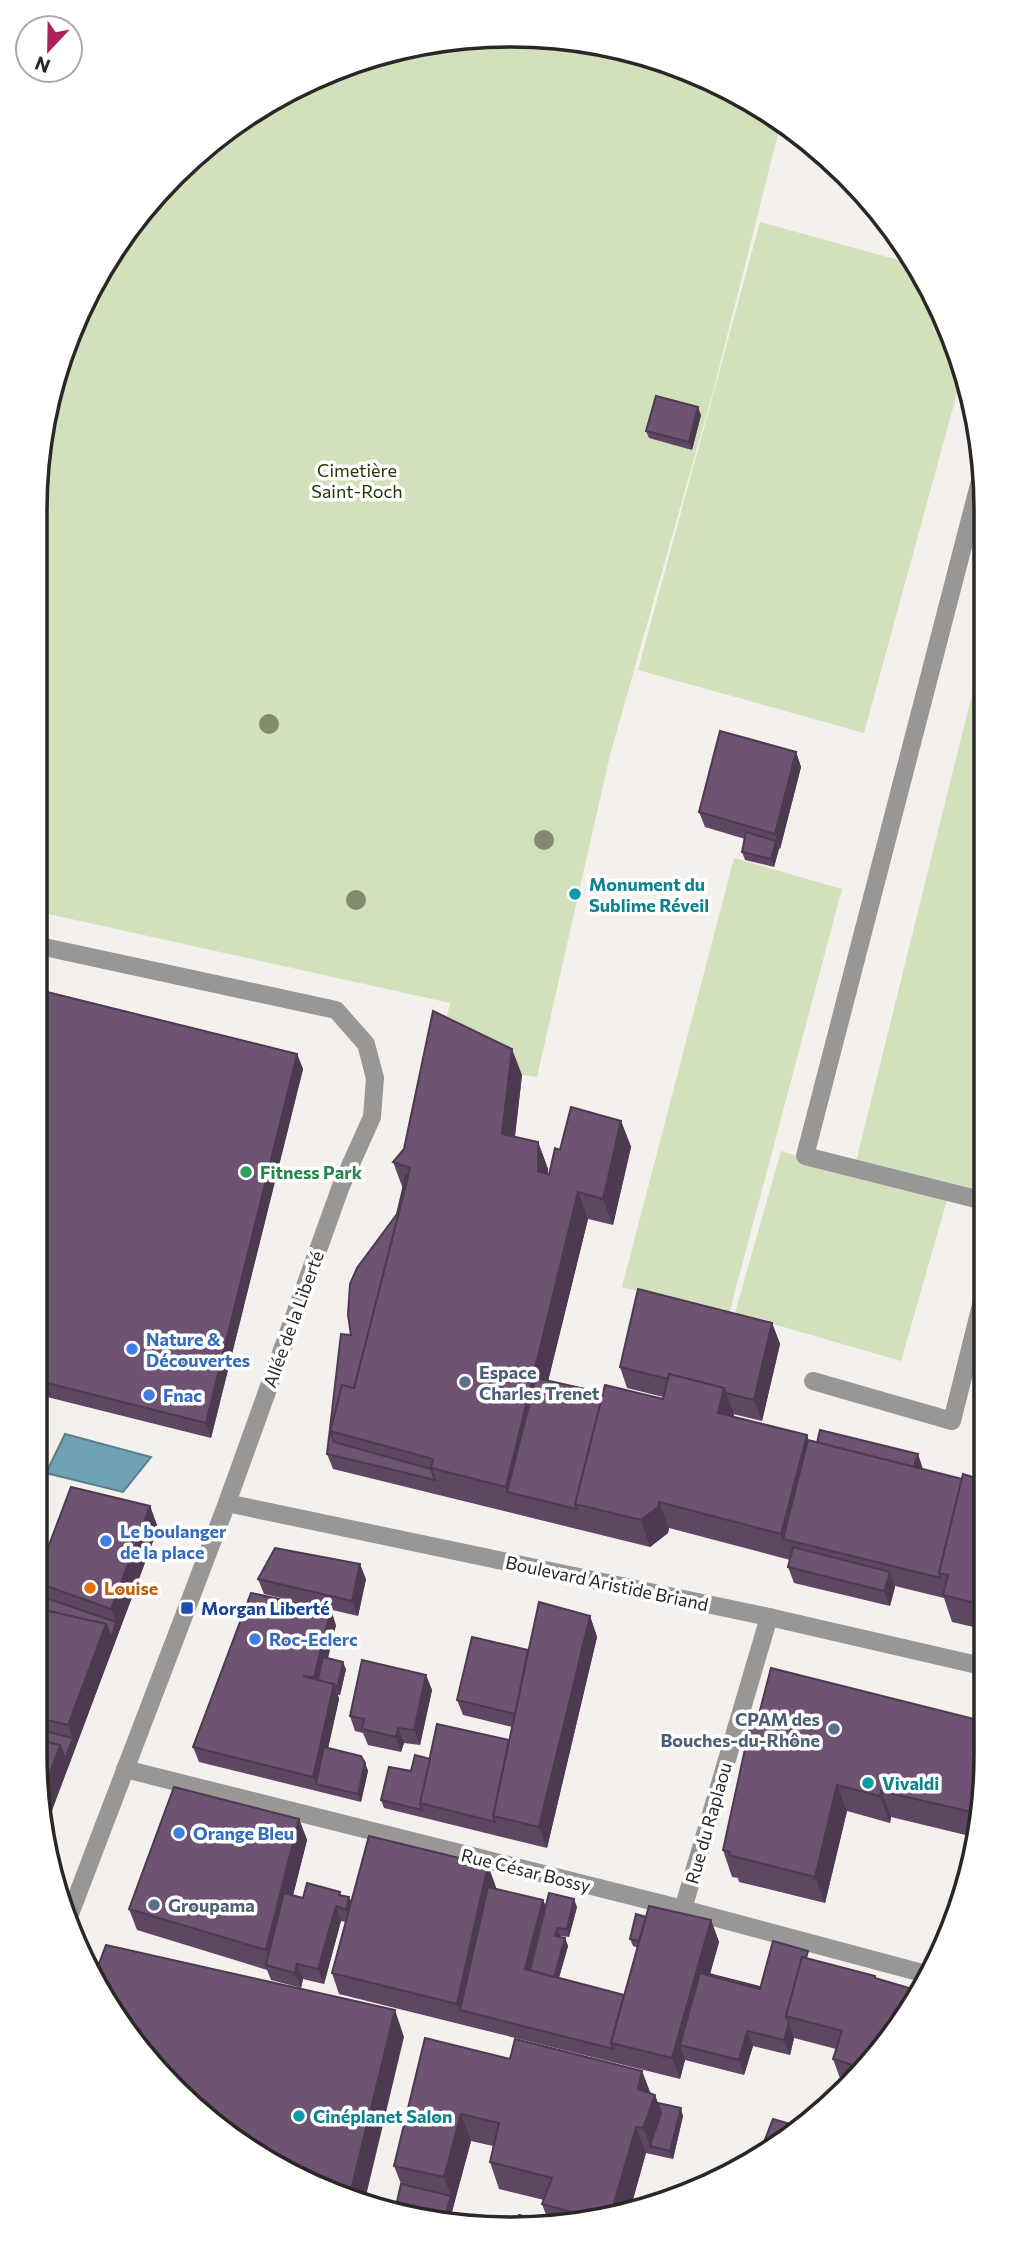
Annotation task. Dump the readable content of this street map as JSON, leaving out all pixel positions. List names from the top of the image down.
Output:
{
  "streets": {
    "street": [
      "Allée de la Liberté",
      "Boulevard Aristide Briand",
      "Rue du Raplaou",
      "Rue César Bossy"
    ]
  },
  "crossings": [
    ["Allée de la Liberté", "Boulevard Aristide Briand"],
    ["Allée de la Liberté", "Rue César Bossy"],
    ["Boulevard Aristide Briand", "Rue du Raplaou"],
    ["Rue du Raplaou", "Rue César Bossy"]
  ],
  "parks": ["Cimetière Saint-Roch"],
  "places": {
    "other": [
      "Monument du Sublime Réveil",
      "Fitness Park",
      "Nature & Découvertes",
      "Espace Charles Trenet",
      "Fnac",
      "Le boulanger de la place",
      "Louise",
      "Roc-Eclerc",
      "CPAM des Bouches-du-Rhône",
      "Vivaldi",
      "Orange Bleu",
      "Groupama",
      "Cinéplanet Salon"
    ],
    "transit": ["Morgan Liberté"]
  },
  "north": "bottom"
}
